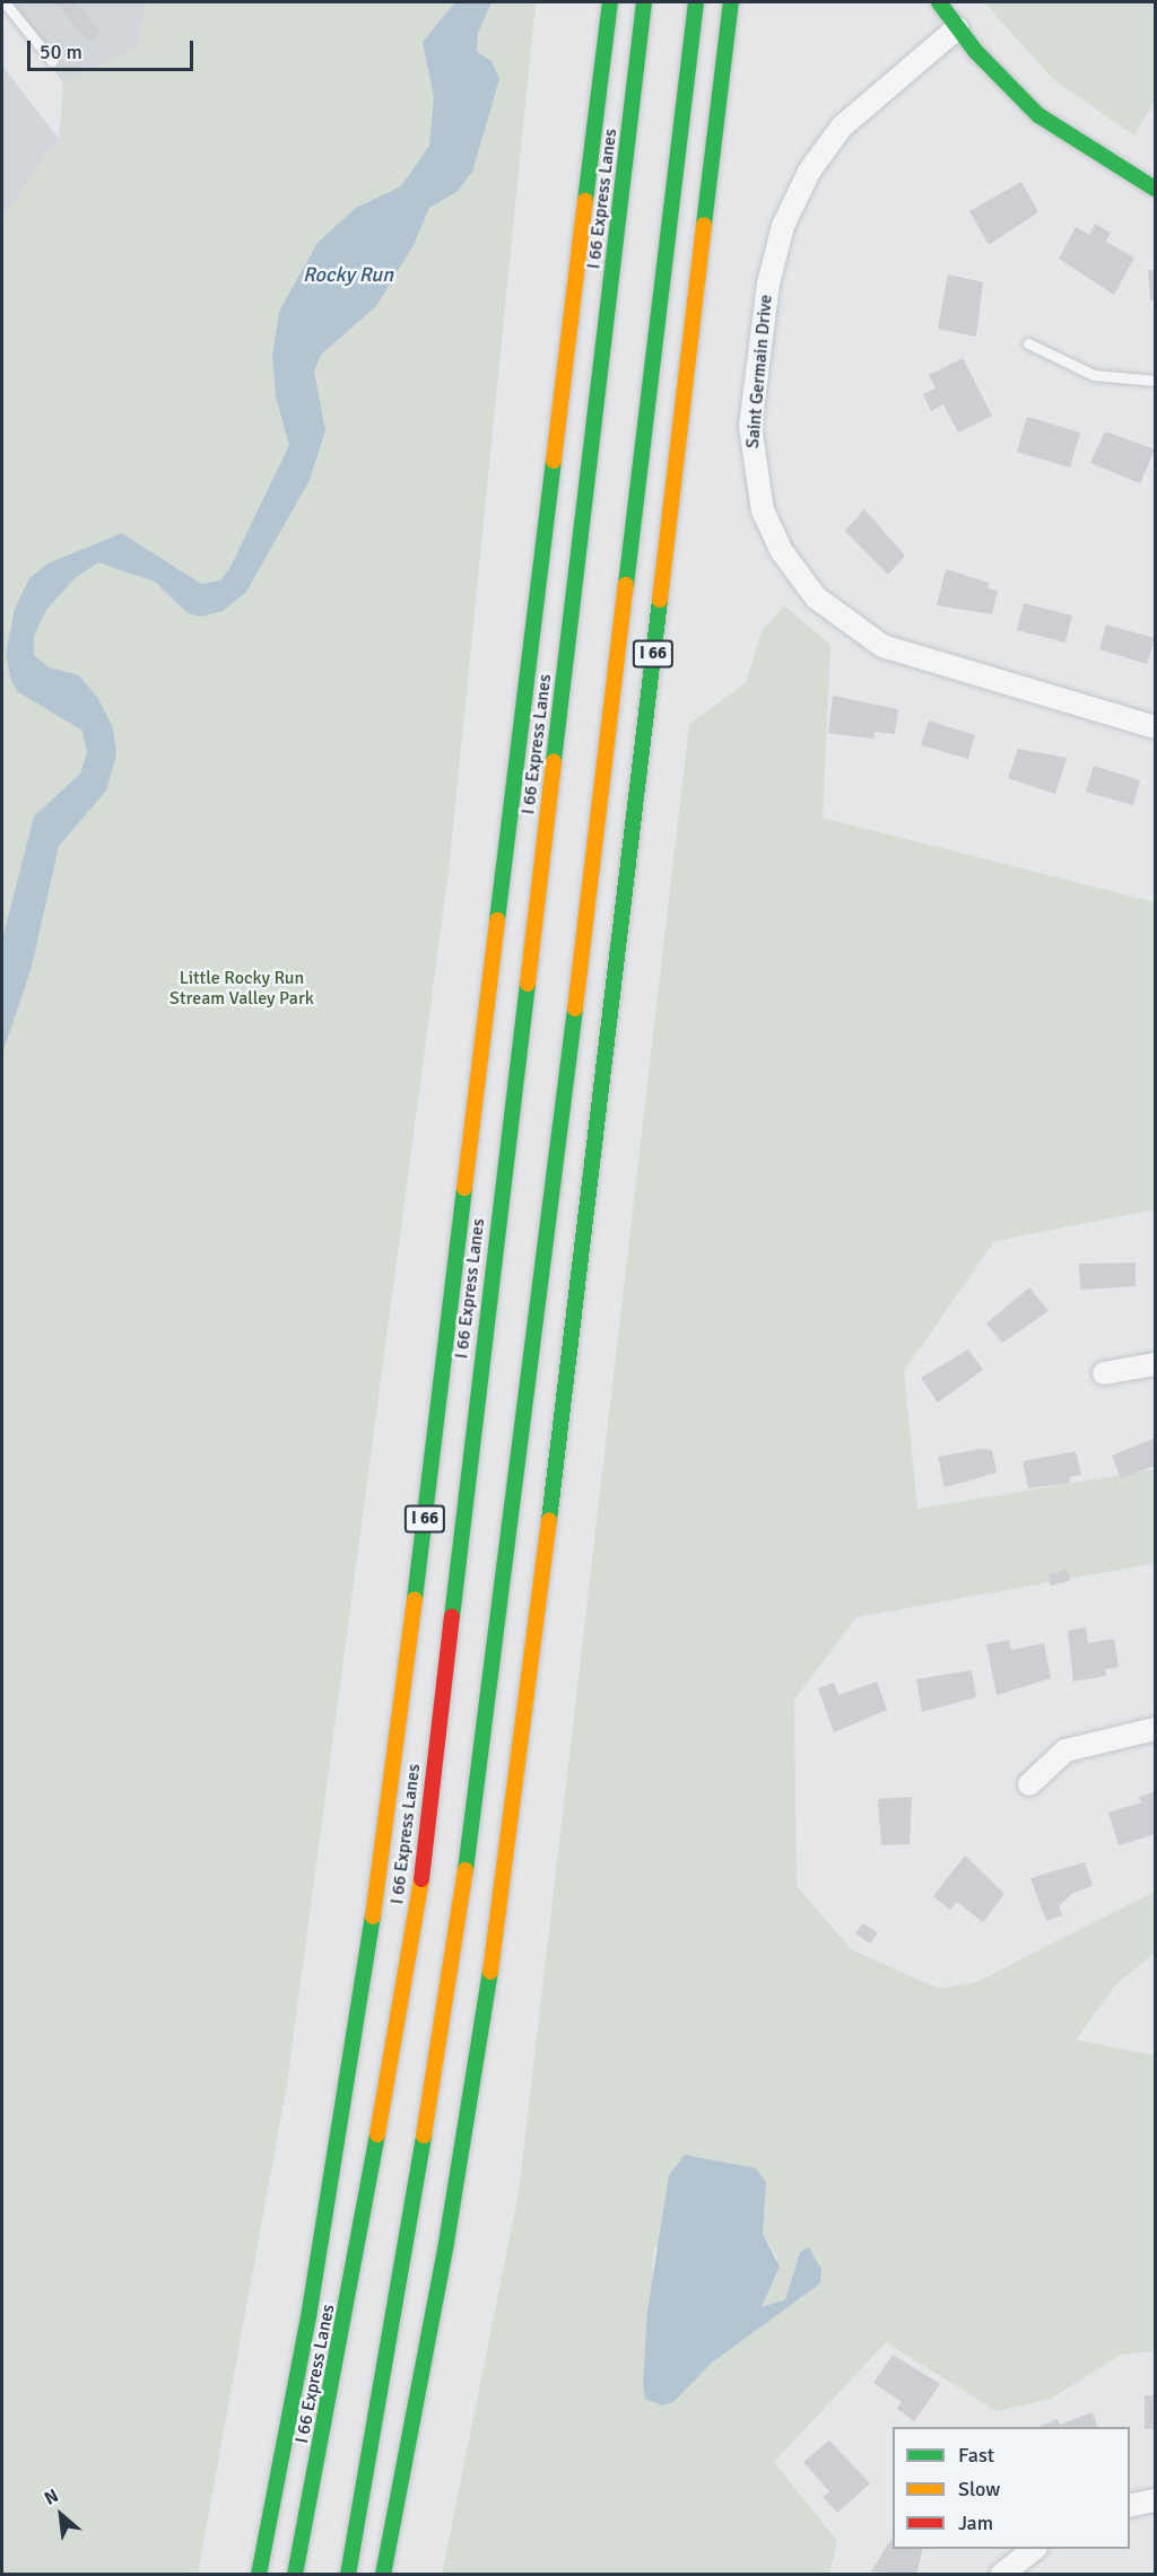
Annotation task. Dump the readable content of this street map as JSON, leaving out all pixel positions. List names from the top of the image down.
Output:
{
  "streets": {
    "main road": ["I 66 Express Lanes", "I 66"],
    "street": ["Saint Germain Drive"]
  },
  "water": ["Rocky Run"],
  "parks": ["Little Rocky Run Stream Valley Park"],
  "legend": ["Fast", "Slow", "Jam"],
  "scale_bar": "50 m",
  "north": "top left"
}
